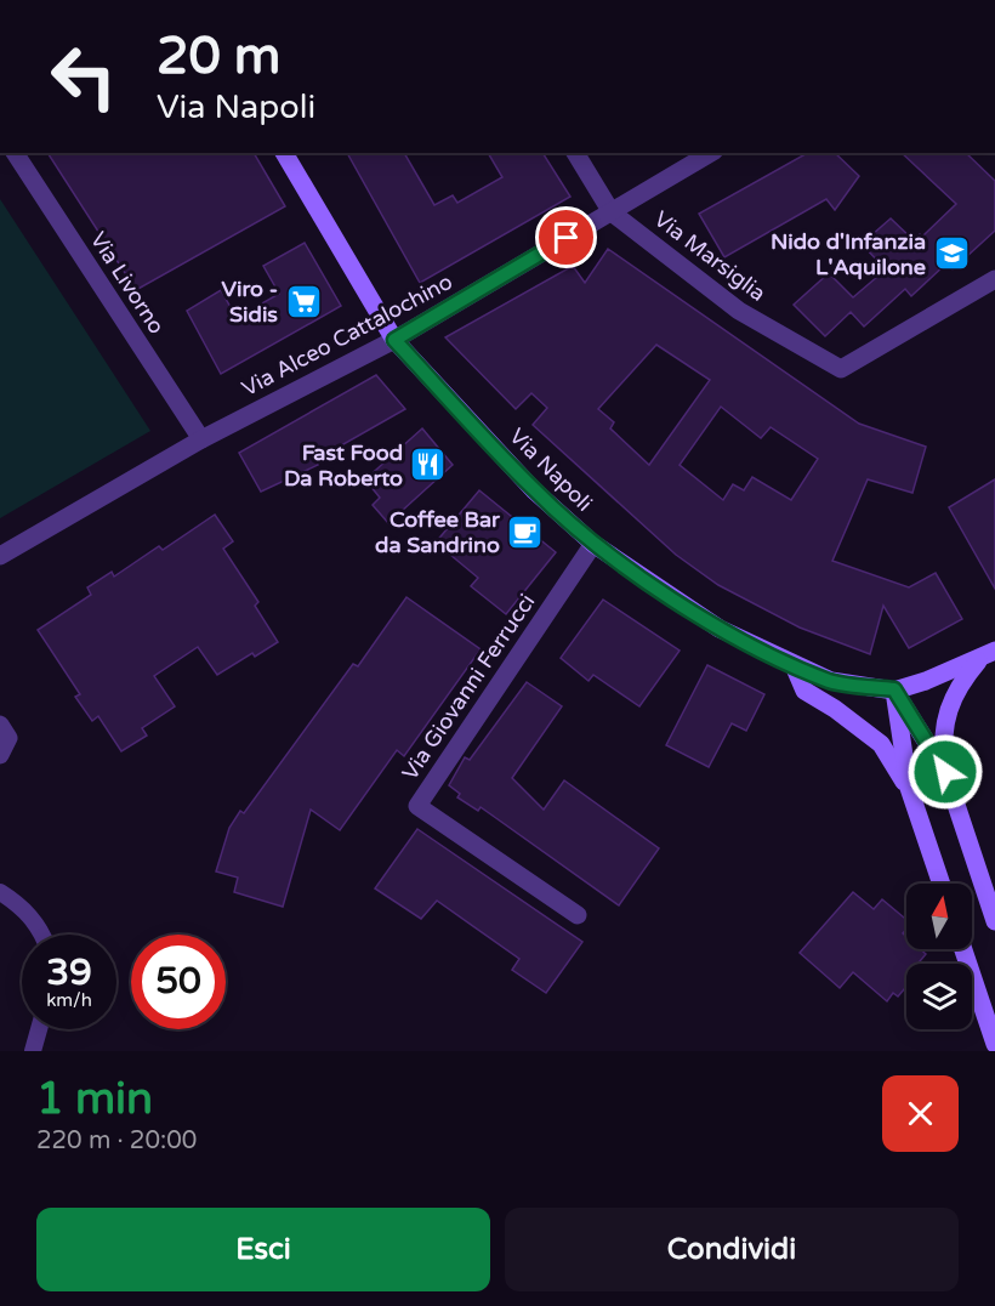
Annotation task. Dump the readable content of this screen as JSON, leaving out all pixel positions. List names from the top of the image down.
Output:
{
  "streets": {
    "main road": ["Via Napoli"],
    "street": [
      "Via Marsiglia",
      "Via Livorno",
      "Via Alceo Cattalochino",
      "Via Giovanni Ferrucci"
    ]
  },
  "crossings": [
    ["Via Marsiglia", "Via Alceo Cattalochino"],
    ["Via Livorno", "Via Alceo Cattalochino"],
    ["Via Alceo Cattalochino", "Via Napoli"],
    ["Via Napoli", "Via Giovanni Ferrucci"]
  ],
  "places": {
    "school or university": ["Nido d'Infanzia L'Aquilone"],
    "supermarket": ["Viro - Sidis"],
    "restaurant": ["Fast Food Da Roberto"],
    "cafe": ["Coffee Bar da Sandrino"]
  },
  "north": "top",
  "page": {
    "turn": ["20 m", "Via Napoli"],
    "speed": "39 km/h",
    "limit": "50",
    "heading": ["1 min", "220 m · 20:00"],
    "buttons": ["Esci", "Condividi"]
  }
}
